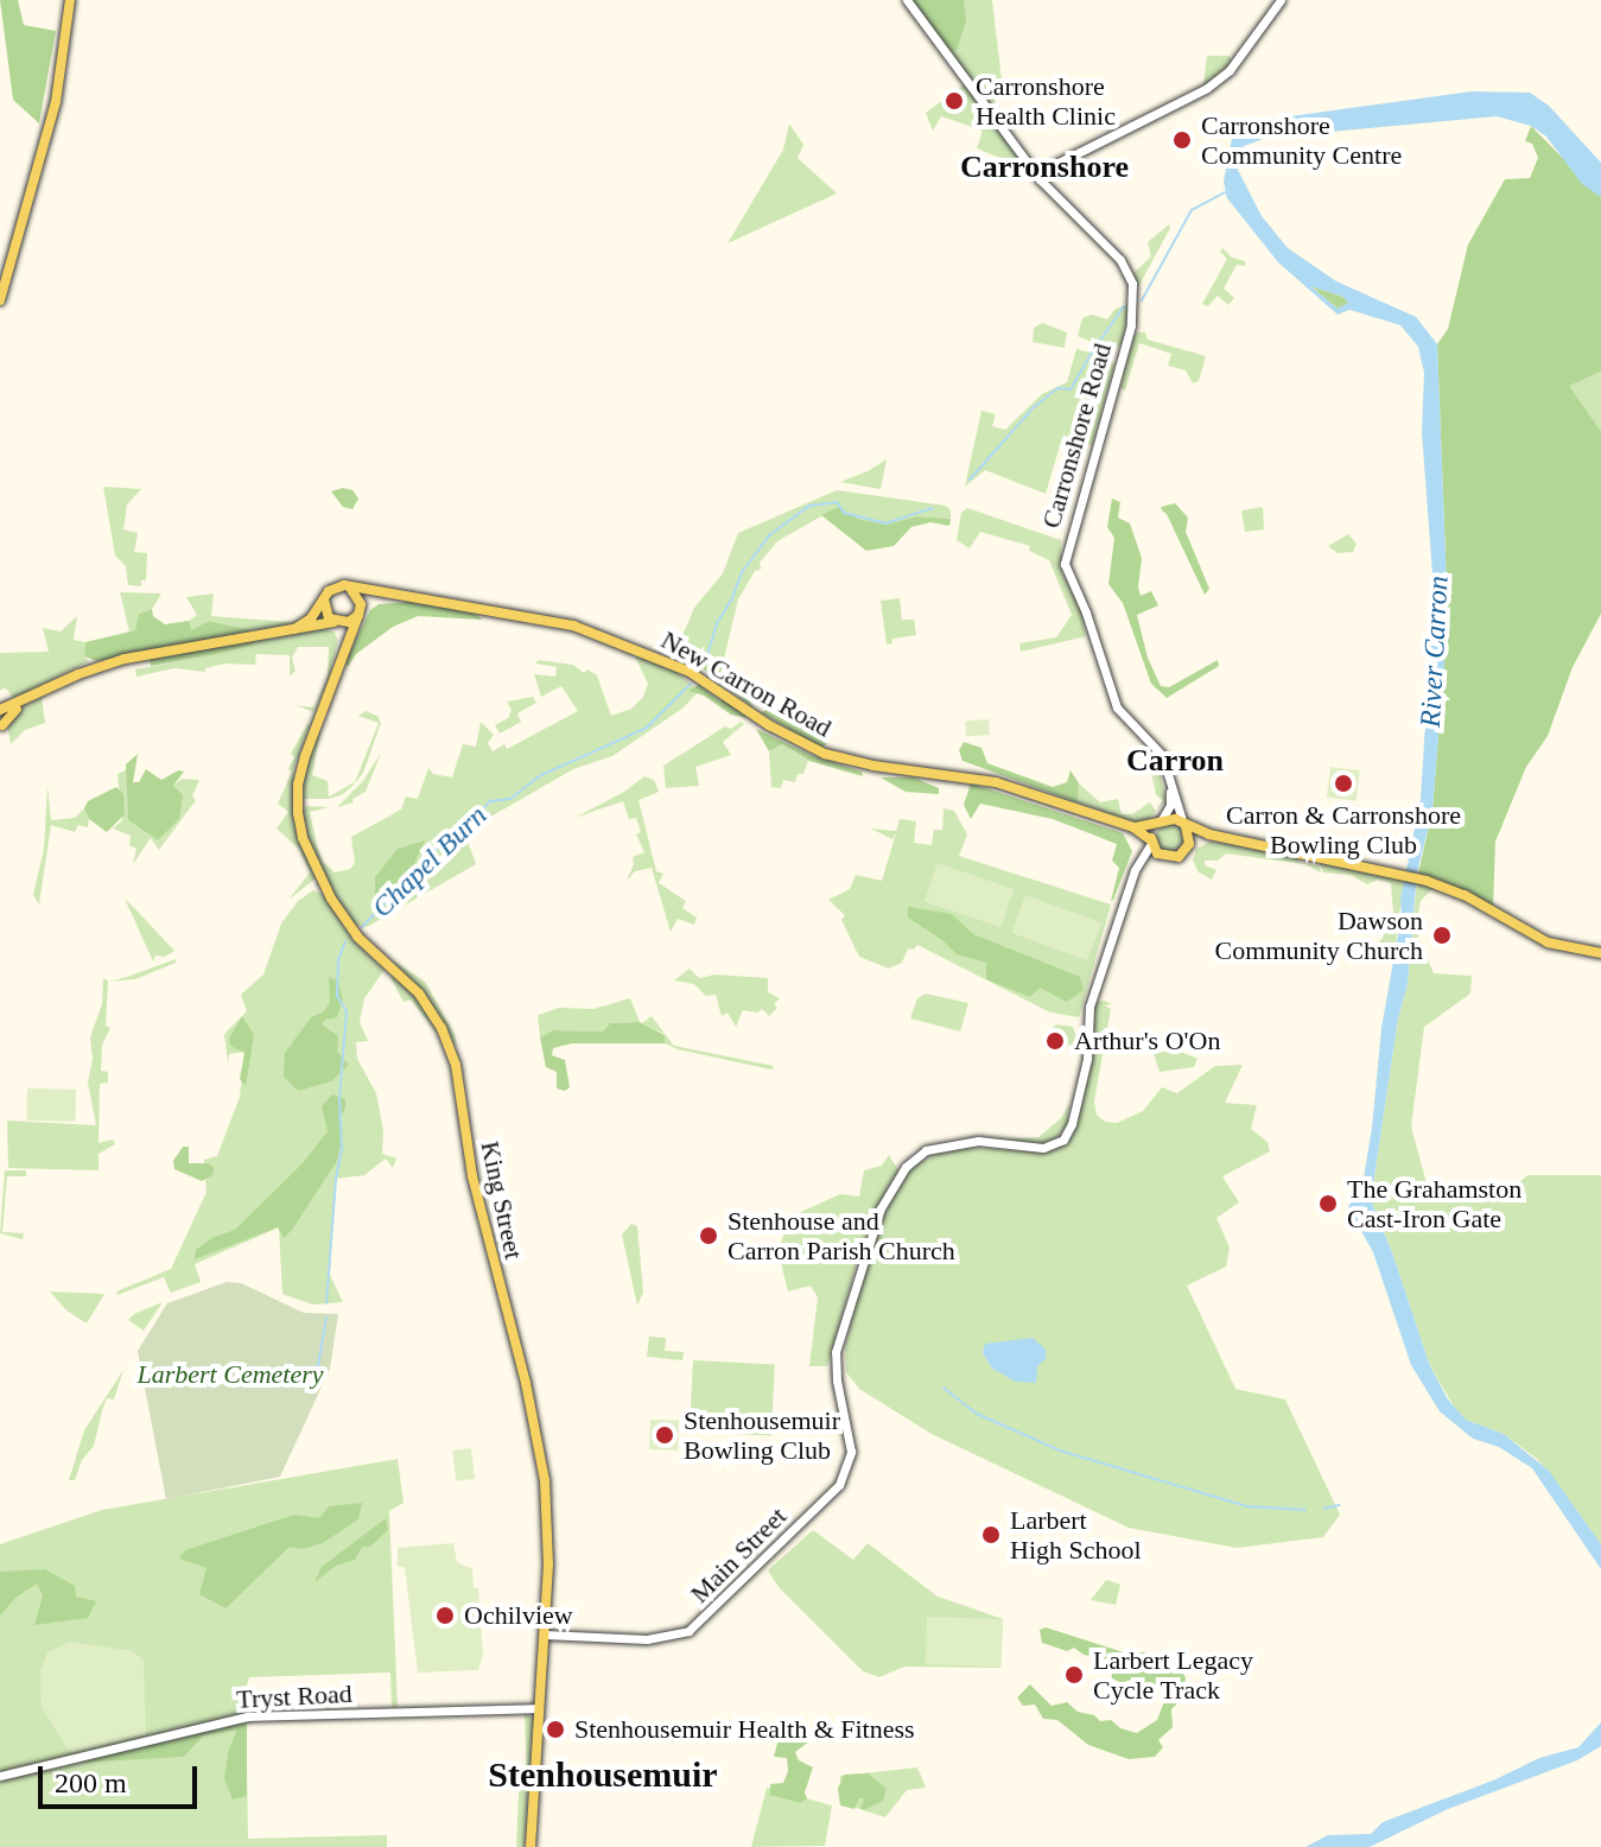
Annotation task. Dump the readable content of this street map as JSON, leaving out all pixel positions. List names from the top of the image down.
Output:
{
  "streets": {
    "main road": ["New Carron Road", "King Street"],
    "street": ["Carronshore Road", "Main Street", "Tryst Road"]
  },
  "crossings": [
    ["Carronshore Road", "New Carron Road"],
    ["New Carron Road", "King Street"],
    ["King Street", "Main Street"],
    ["King Street", "Tryst Road"]
  ],
  "districts": ["Carronshore", "Carron", "Stenhousemuir"],
  "water": ["River Carron", "Chapel Burn"],
  "parks": ["Larbert Cemetery"],
  "places": [
    "Carronshore Health Clinic",
    "Carronshore Community Centre",
    "Carron & Carronshore Bowling Club",
    "Dawson Community Church",
    "Arthur's O'On",
    "The Grahamston Cast-Iron Gate",
    "Stenhouse and Carron Parish Church",
    "Stenhousemuir Bowling Club",
    "Larbert High School",
    "Ochilview",
    "Larbert Legacy Cycle Track",
    "Stenhousemuir Health & Fitness"
  ],
  "scale_bar": "200 m"
}
